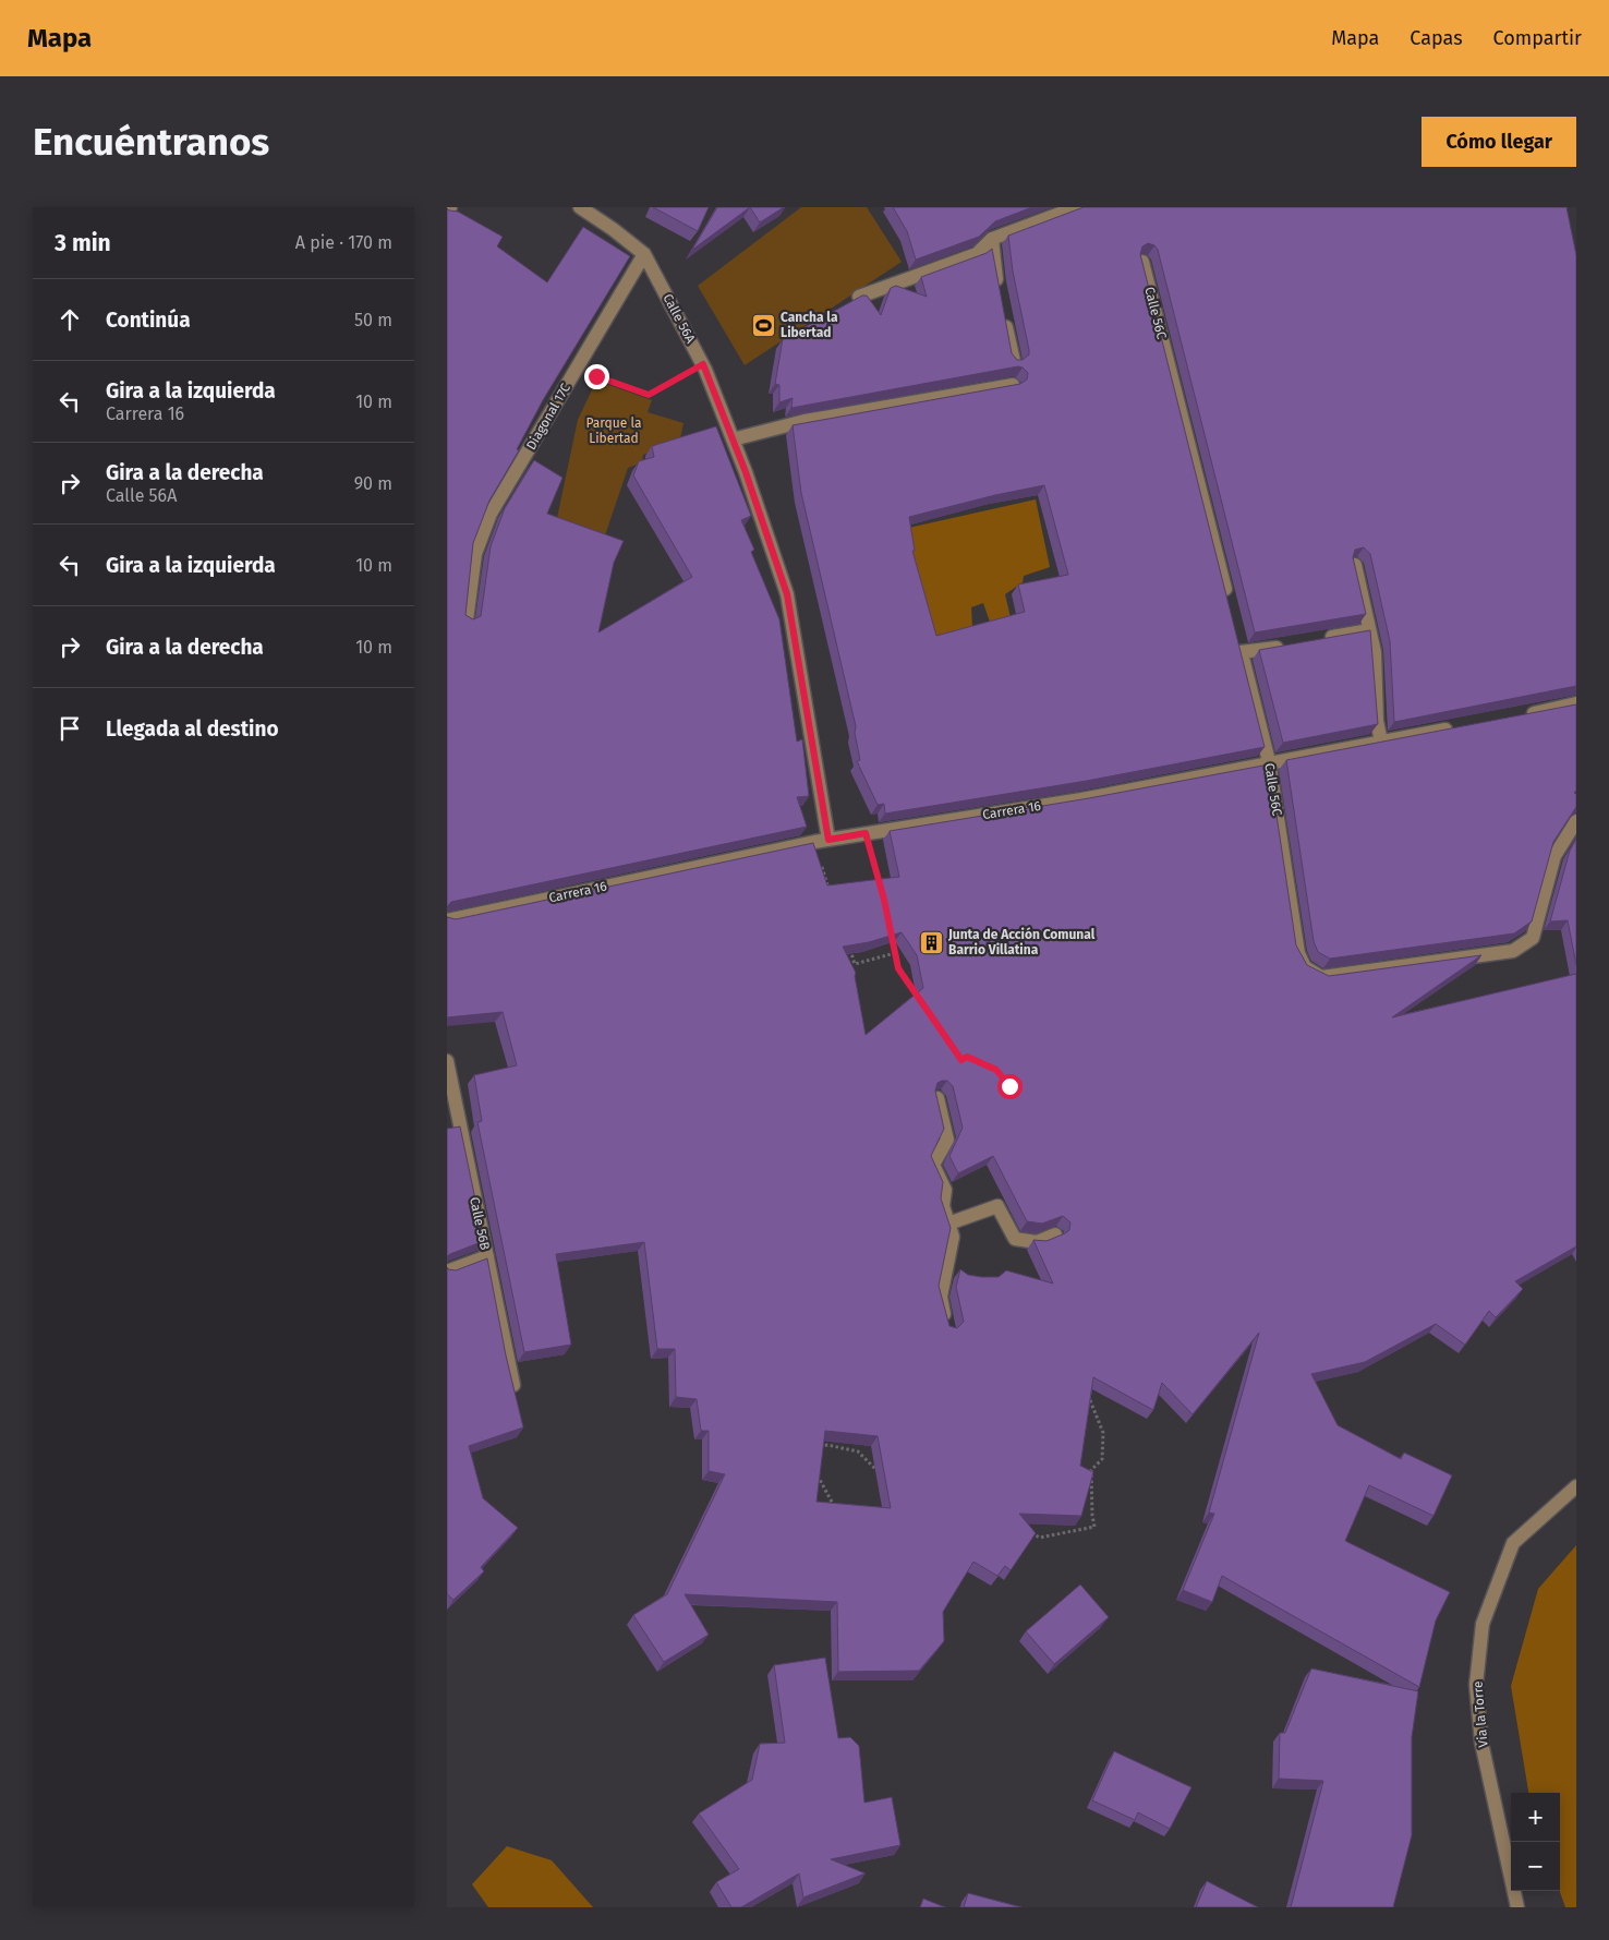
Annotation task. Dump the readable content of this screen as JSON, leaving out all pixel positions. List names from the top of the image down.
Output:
{
  "streets": {
    "street": [
      "Calle 56C",
      "Calle 56A",
      "Diagonal 17C",
      "Carrera 16",
      "Calle 56B",
      "Via la Torre"
    ]
  },
  "crossings": [
    ["Calle 56C", "Carrera 16"],
    ["Calle 56A", "Diagonal 17C"],
    ["Calle 56A", "Carrera 16"]
  ],
  "parks": ["Parque la Libertad"],
  "places": {
    "sports": ["Cancha la Libertad"],
    "building": ["Junta de Acción Comunal Barrio Villatina"]
  },
  "page": {
    "header": "Mapa",
    "nav": ["Mapa", "Capas", "Compartir"],
    "buttons": "Cómo llegar",
    "title": "Encuéntranos",
    "heading": ["3 min", "A pie · 170 m"],
    "list": [
      ["Continúa", "50 m"],
      ["Gira a la izquierda", "Carrera 16", "10 m"],
      ["Gira a la derecha", "Calle 56A", "90 m"],
      ["Gira a la izquierda", "10 m"],
      ["Gira a la derecha", "10 m"],
      "Llegada al destino"
    ],
    "map_buttons": ["+", "−"]
  }
}
